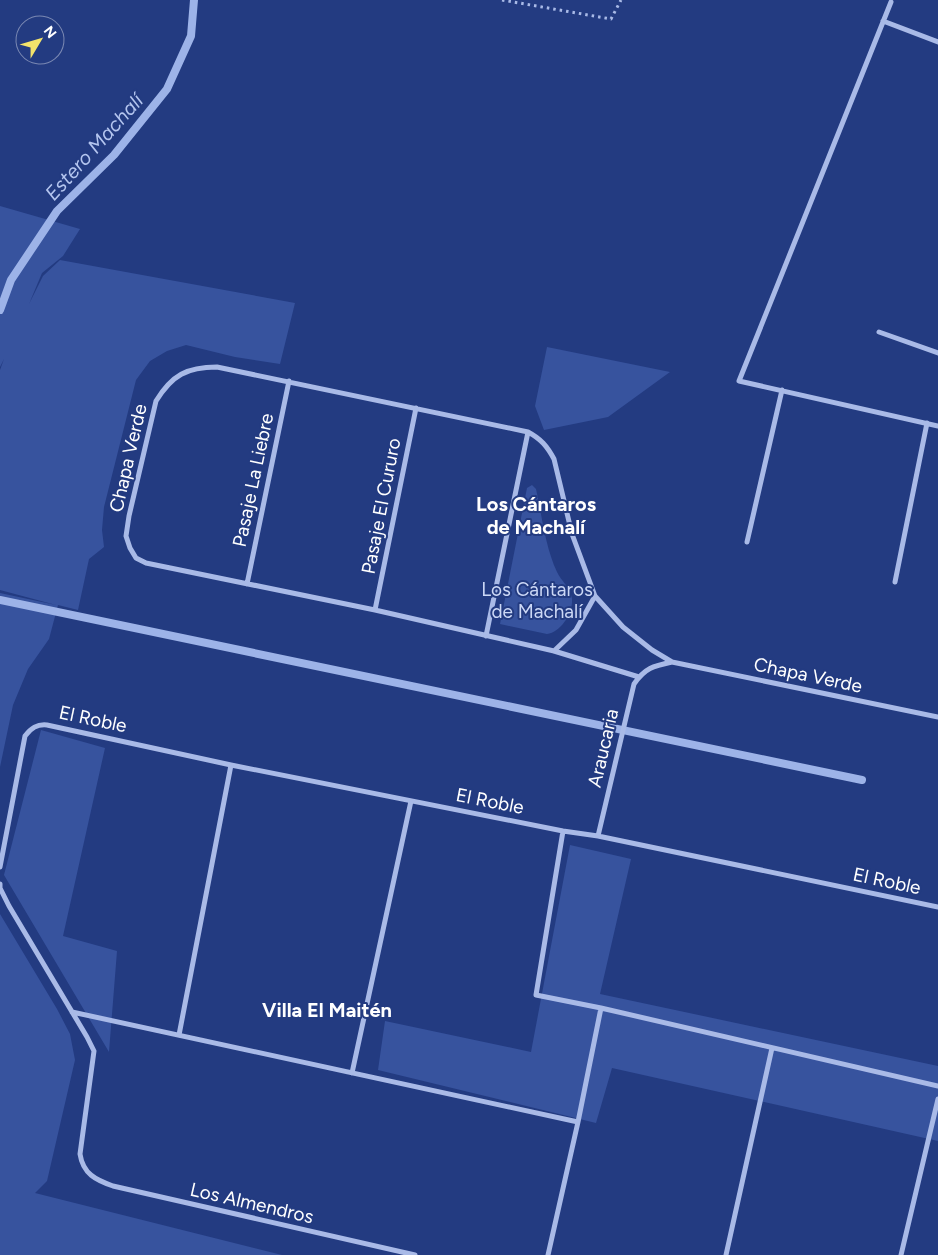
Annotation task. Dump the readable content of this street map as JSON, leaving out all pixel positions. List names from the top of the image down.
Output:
{
  "streets": {
    "street": [
      "Chapa Verde",
      "Pasaje La Liebre",
      "Pasaje El Cururo",
      "El Roble",
      "Araucaria",
      "Los Almendros"
    ]
  },
  "crossings": [
    ["Chapa Verde", "Pasaje La Liebre"],
    ["Chapa Verde", "Pasaje El Cururo"],
    ["Chapa Verde", "Araucaria"],
    ["El Roble", "Araucaria"]
  ],
  "districts": ["Los Cántaros de Machalí", "Villa El Maitén"],
  "water": ["Estero Machalí"],
  "parks": ["Los Cántaros de Machalí"],
  "north": "top right"
}
